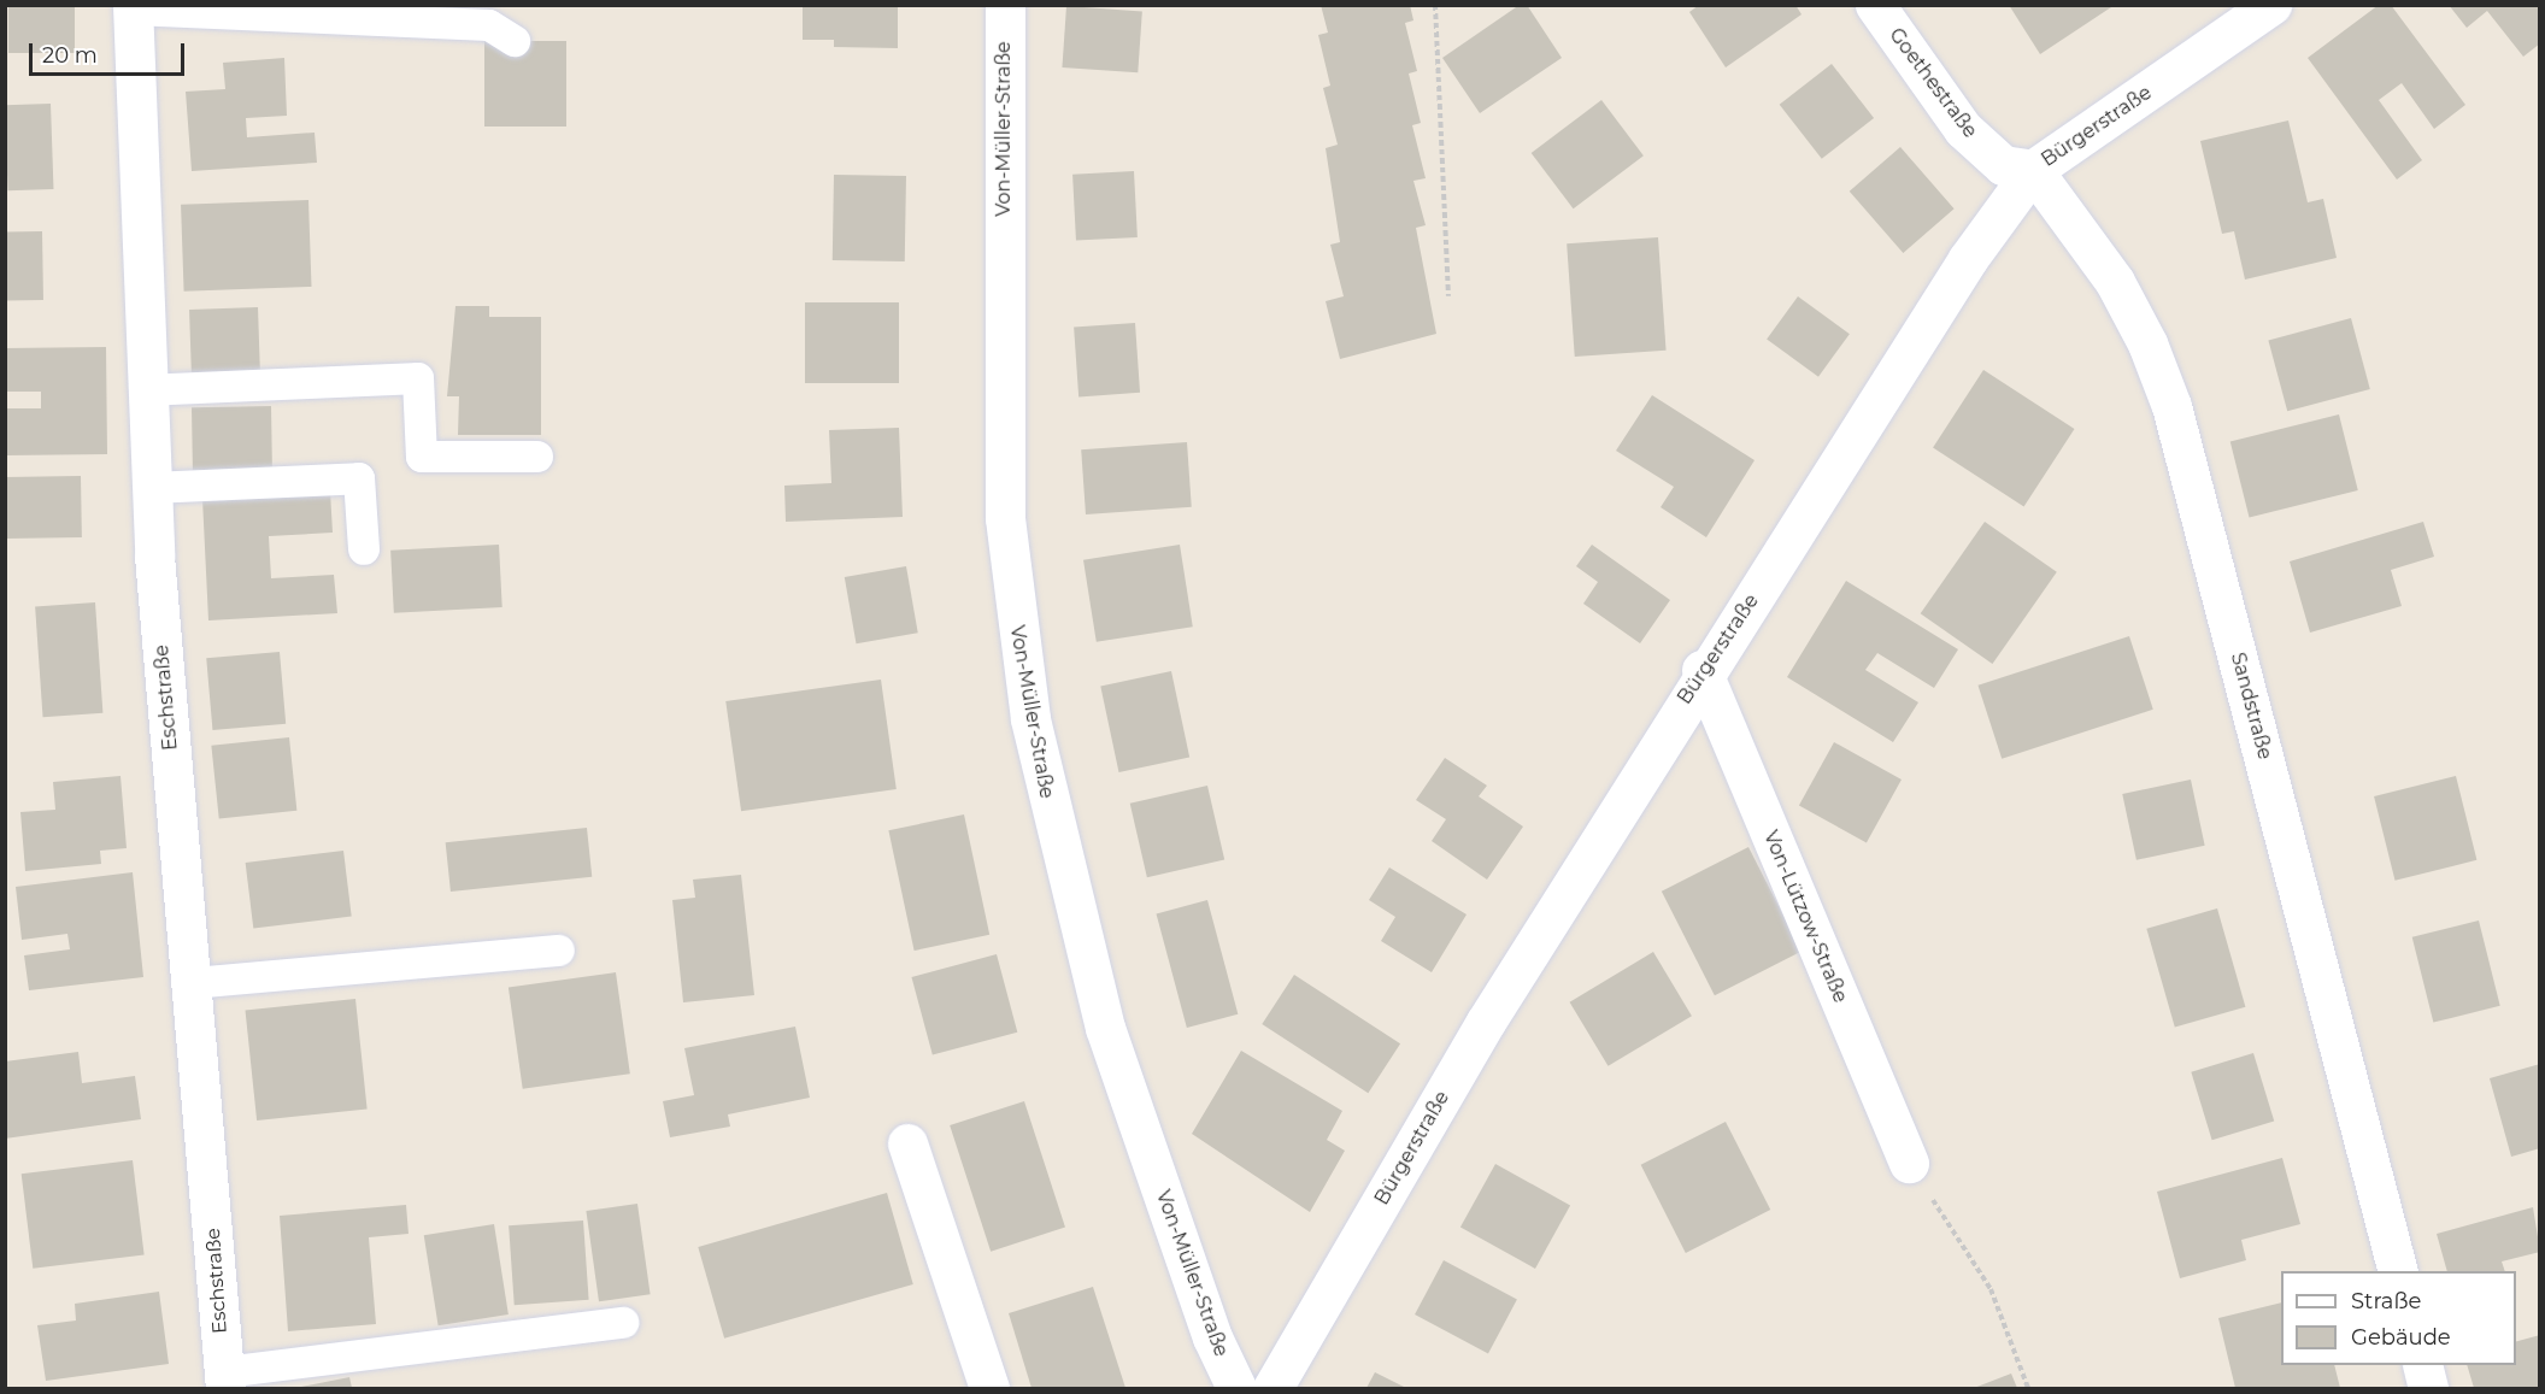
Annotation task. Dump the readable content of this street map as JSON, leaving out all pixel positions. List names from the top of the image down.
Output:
{
  "streets": {
    "street": [
      "Goethestraße",
      "Bürgerstraße",
      "Von-Müller-Straße",
      "Eschstraße",
      "Sandstraße",
      "Von-Lützow-Straße"
    ]
  },
  "crossings": [
    ["Goethestraße", "Bürgerstraße"],
    ["Goethestraße", "Sandstraße"],
    ["Bürgerstraße", "Sandstraße"],
    ["Bürgerstraße", "Von-Lützow-Straße"]
  ],
  "legend": ["Straße", "Gebäude"],
  "scale_bar": "20 m"
}
